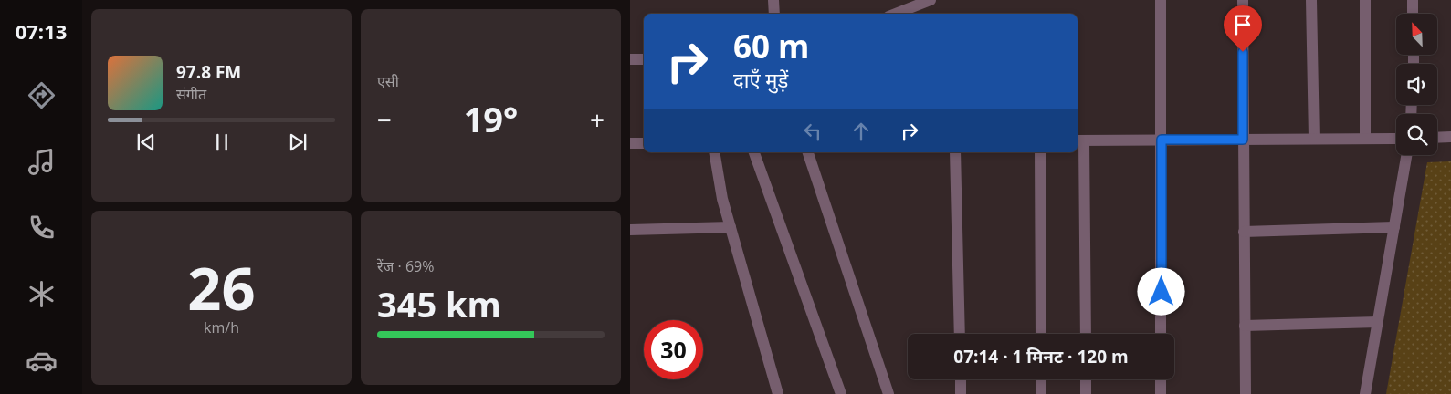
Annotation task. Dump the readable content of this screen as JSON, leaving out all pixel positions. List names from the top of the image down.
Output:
{
  "north": "top left",
  "page": {
    "tabs": "07:13",
    "tile": [
      "एसी",
      ["26", "km/h"],
      ["रेंज · 69%", "345 km"]
    ],
    "turn": ["60 m", "दाएँ मुड़ें"],
    "song": ["97.8 FM", "संगीत"],
    "heat": ["−", "19°", "+"],
    "limit": "30",
    "trip": "07:14 · 1 मिनट · 120 m"
  }
}
